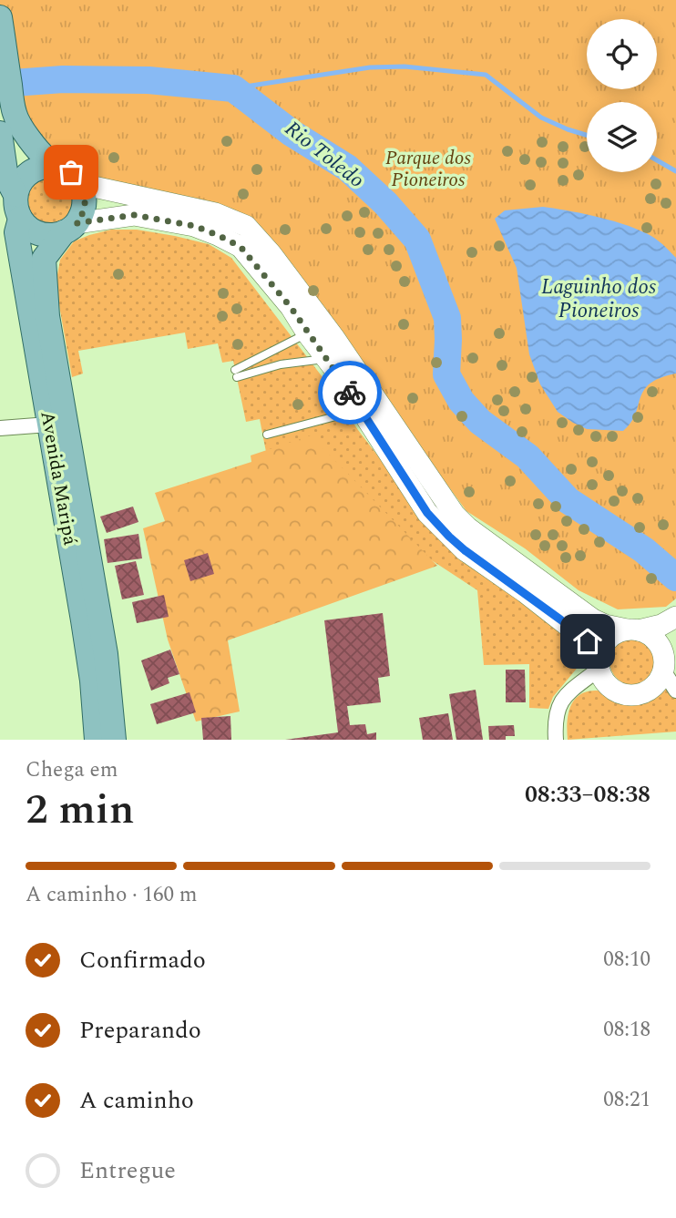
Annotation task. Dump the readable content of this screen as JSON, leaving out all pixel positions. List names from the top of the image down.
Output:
{
  "streets": {
    "main road": ["Avenida Maripá"]
  },
  "water": ["Rio Toledo", "Laguinho dos Pioneiros"],
  "parks": ["Parque dos Pioneiros"],
  "page": {
    "heading": ["2 min", "Chega em", "08:33–08:38"],
    "bar": "A caminho · 160 m",
    "list": [
      ["Confirmado", "08:10"],
      ["Preparando", "08:18"],
      ["A caminho", "08:21"],
      "Entregue"
    ]
  }
}
